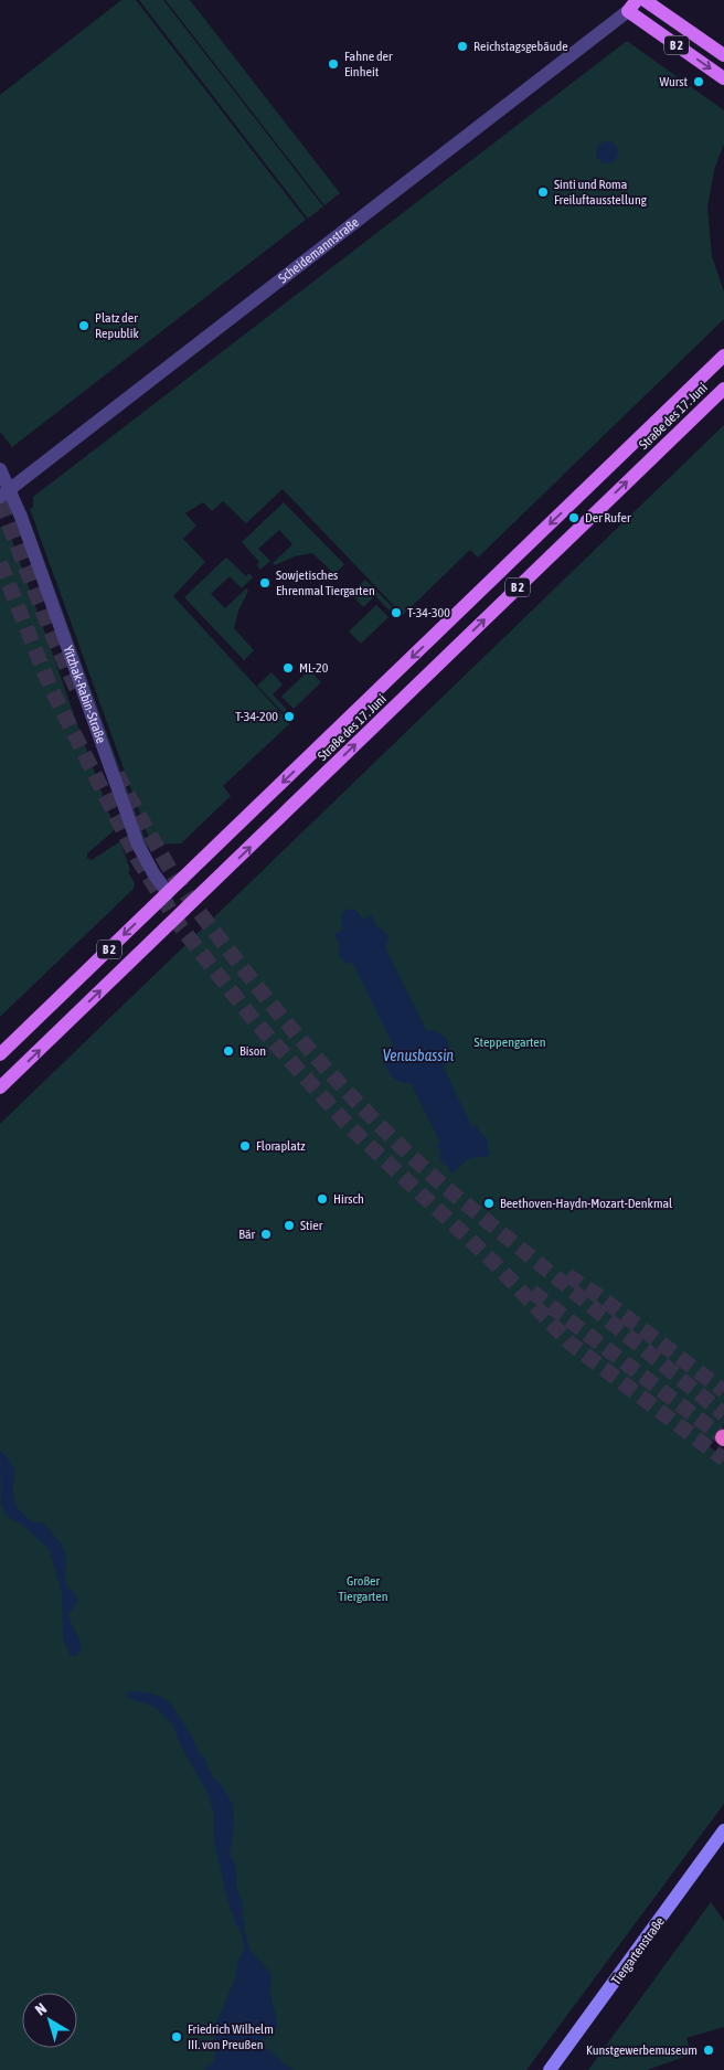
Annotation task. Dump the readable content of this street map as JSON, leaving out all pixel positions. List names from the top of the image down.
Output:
{
  "streets": {
    "main road": ["B 2", "Straße des 17. Juni", "Tiergartenstraße"],
    "street": ["Scheidemannstraße", "Yitzhak-Rabin-Straße"]
  },
  "crossings": [
    ["B 2", "Scheidemannstraße"],
    ["Scheidemannstraße", "Yitzhak-Rabin-Straße"],
    ["Straße des 17. Juni", "Yitzhak-Rabin-Straße"]
  ],
  "water": ["Venusbassin"],
  "parks": ["Steppengarten", "Großer Tiergarten"],
  "places": [
    "Reichstagsgebäude",
    "Fahne der Einheit",
    "Wurst",
    "Sinti und Roma Freiluftausstellung",
    "Platz der Republik",
    "Der Rufer",
    "Sowjetisches Ehrenmal Tiergarten",
    "T-34-300",
    "ML-20",
    "T-34-200",
    "Bison",
    "Floraplatz",
    "Hirsch",
    "Beethoven-Haydn-Mozart-Denkmal",
    "Stier",
    "Bär",
    "Friedrich Wilhelm III. von Preußen",
    "Kunstgewerbemuseum"
  ],
  "north": "top left"
}
